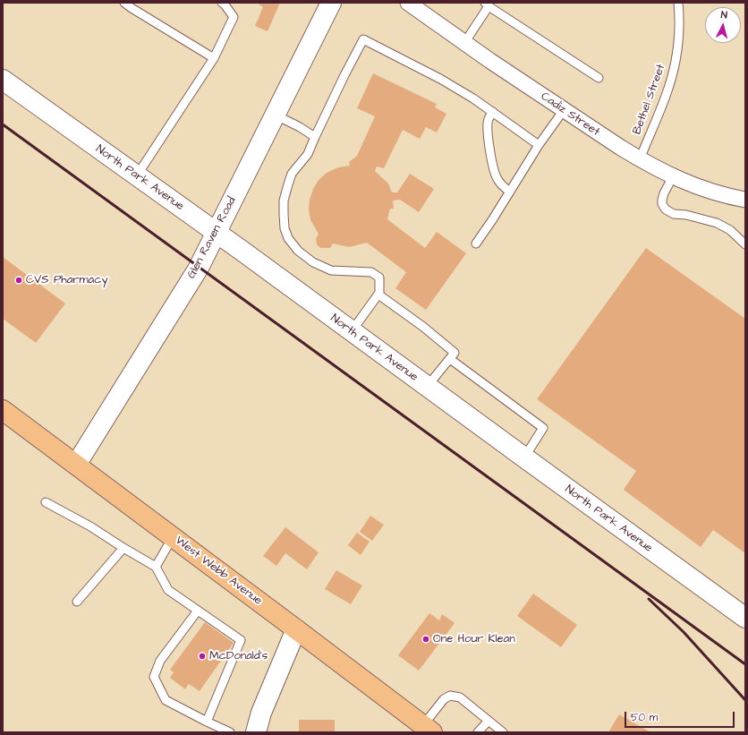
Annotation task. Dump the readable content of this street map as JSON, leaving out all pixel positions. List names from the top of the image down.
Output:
{
  "streets": {
    "highway": ["West Webb Avenue"],
    "street": ["Cadiz Street", "North Park Avenue", "Glen Raven Road"],
    "lane": ["Bethel Street"]
  },
  "crossings": [
    ["Bethel Street", "Cadiz Street"],
    ["North Park Avenue", "Glen Raven Road"],
    ["Glen Raven Road", "West Webb Avenue"]
  ],
  "places": ["CVS Pharmacy", "One Hour Klean", "McDonald's"],
  "scale_bar": "50 m",
  "north": "top"
}
